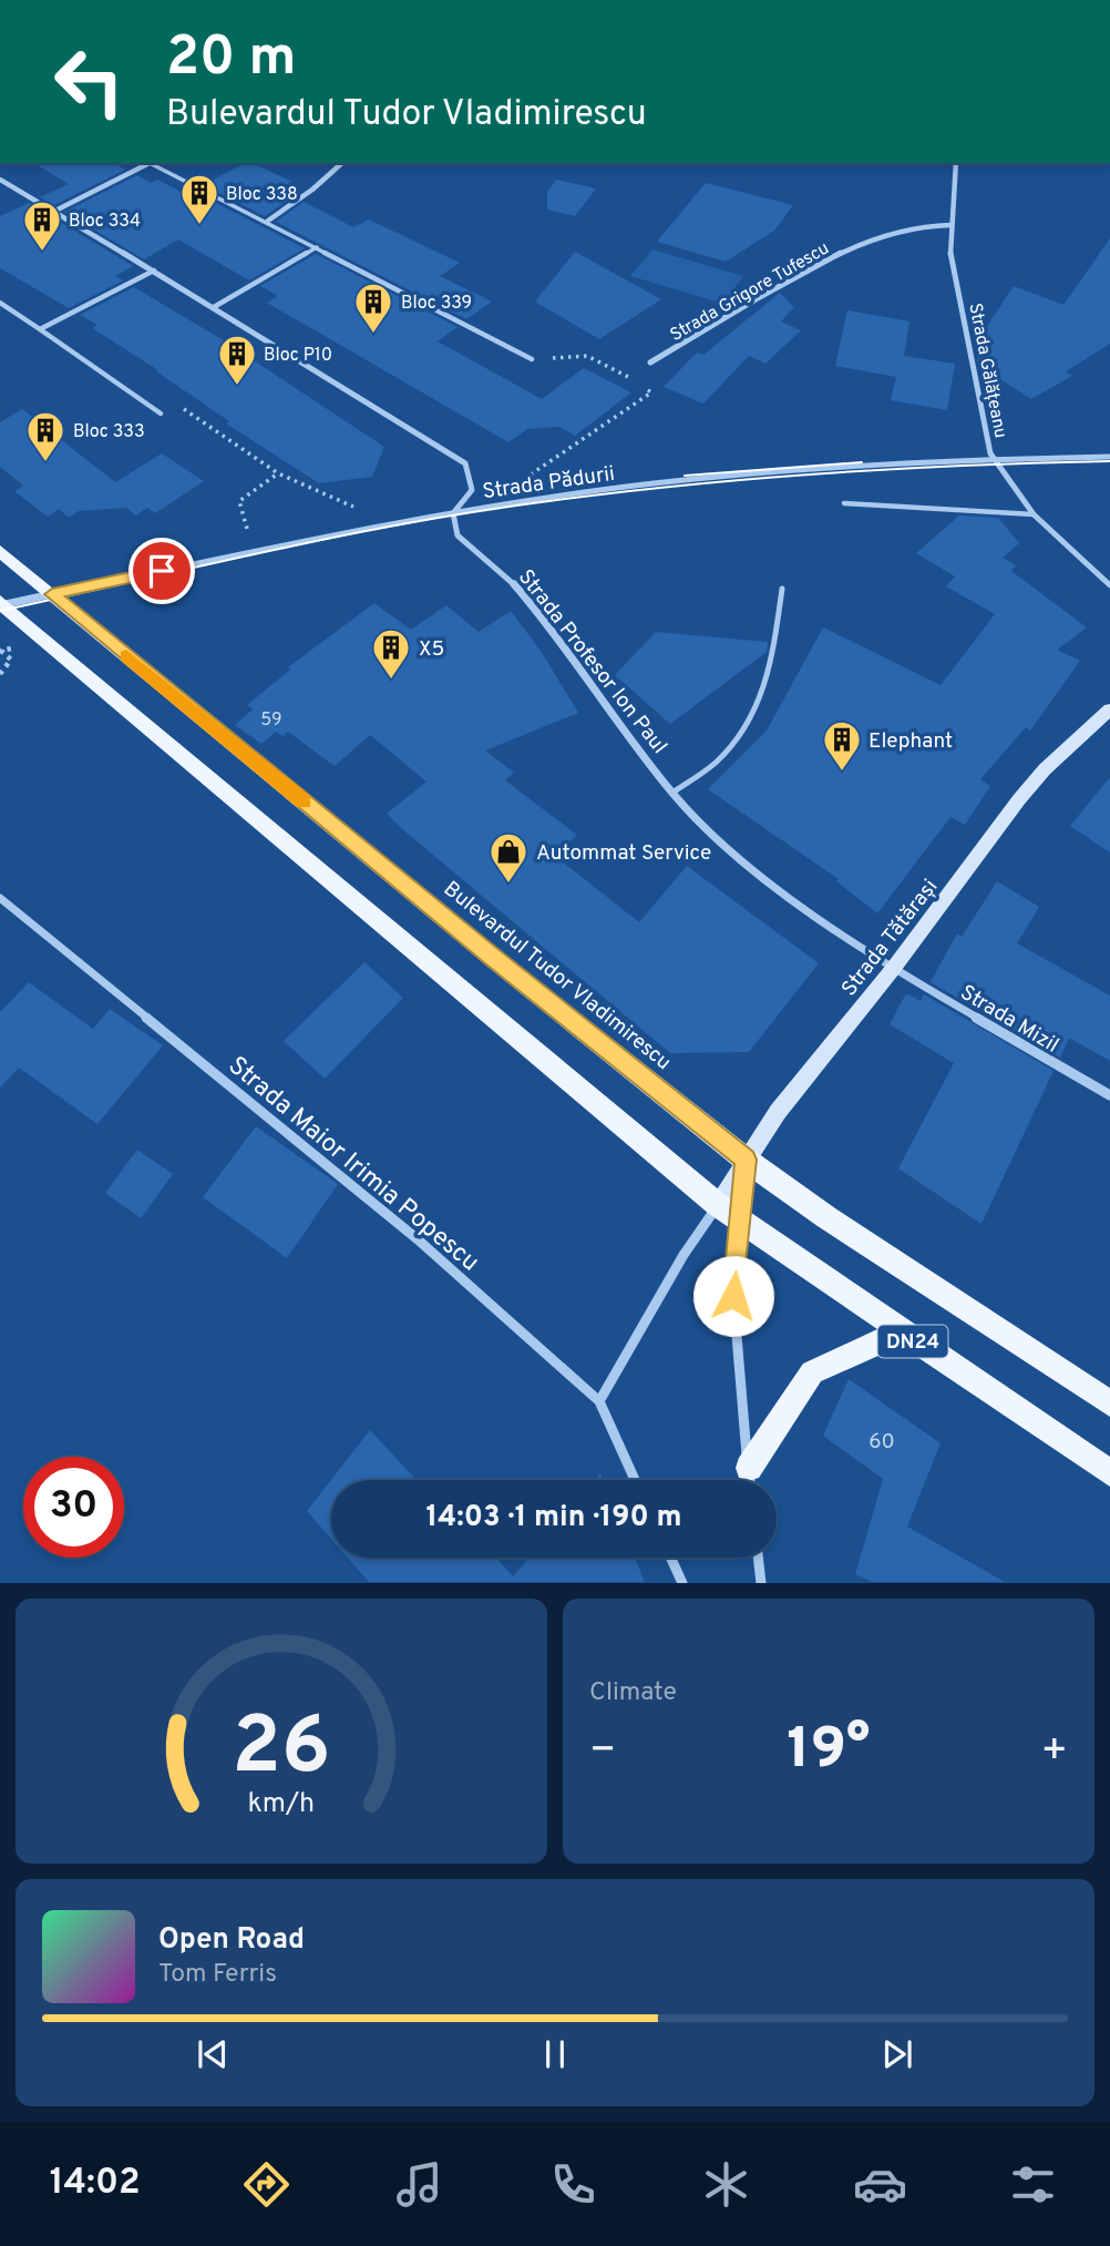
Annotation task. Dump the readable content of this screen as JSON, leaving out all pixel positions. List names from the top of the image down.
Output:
{
  "streets": {
    "main road": ["Bulevardul Tudor Vladimirescu", "DN24"],
    "street": [
      "Strada Grigore Tufescu",
      "Strada Gălățeanu",
      "Strada Pădurii",
      "Strada Profesor Ion Paul",
      "Strada Tătărași",
      "Strada Mizil",
      "Strada Maior Irimia Popescu"
    ]
  },
  "crossings": [
    ["Strada Grigore Tufescu", "Strada Gălățeanu"],
    ["Strada Gălățeanu", "Strada Pădurii"],
    ["Strada Pădurii", "Strada Profesor Ion Paul"],
    ["Strada Pădurii", "Bulevardul Tudor Vladimirescu"],
    ["Strada Pădurii", "DN24"],
    ["Strada Profesor Ion Paul", "Strada Tătărași"],
    ["Strada Profesor Ion Paul", "Strada Mizil"],
    ["Strada Tătărași", "Bulevardul Tudor Vladimirescu"],
    ["Strada Tătărași", "Strada Mizil"],
    ["Strada Tătărași", "DN24"]
  ],
  "places": {
    "building": [
      "Bloc 338",
      "Bloc 334",
      "Bloc 339",
      "Bloc P10",
      "Bloc 333",
      "X5",
      "Elephant"
    ],
    "shop": ["Autommat Service"]
  },
  "house_numbers": ["59", "60"],
  "page": {
    "turn": ["20 m", "Bulevardul Tudor Vladimirescu"],
    "limit": "30",
    "trip": "14:03 · 1 min · 190 m",
    "tile": "Climate",
    "heat": ["−", "19°", "+"],
    "song": ["Open Road", "Tom Ferris"],
    "tabs": "14:02",
    "gauge": ["26", "km/h"]
  }
}
